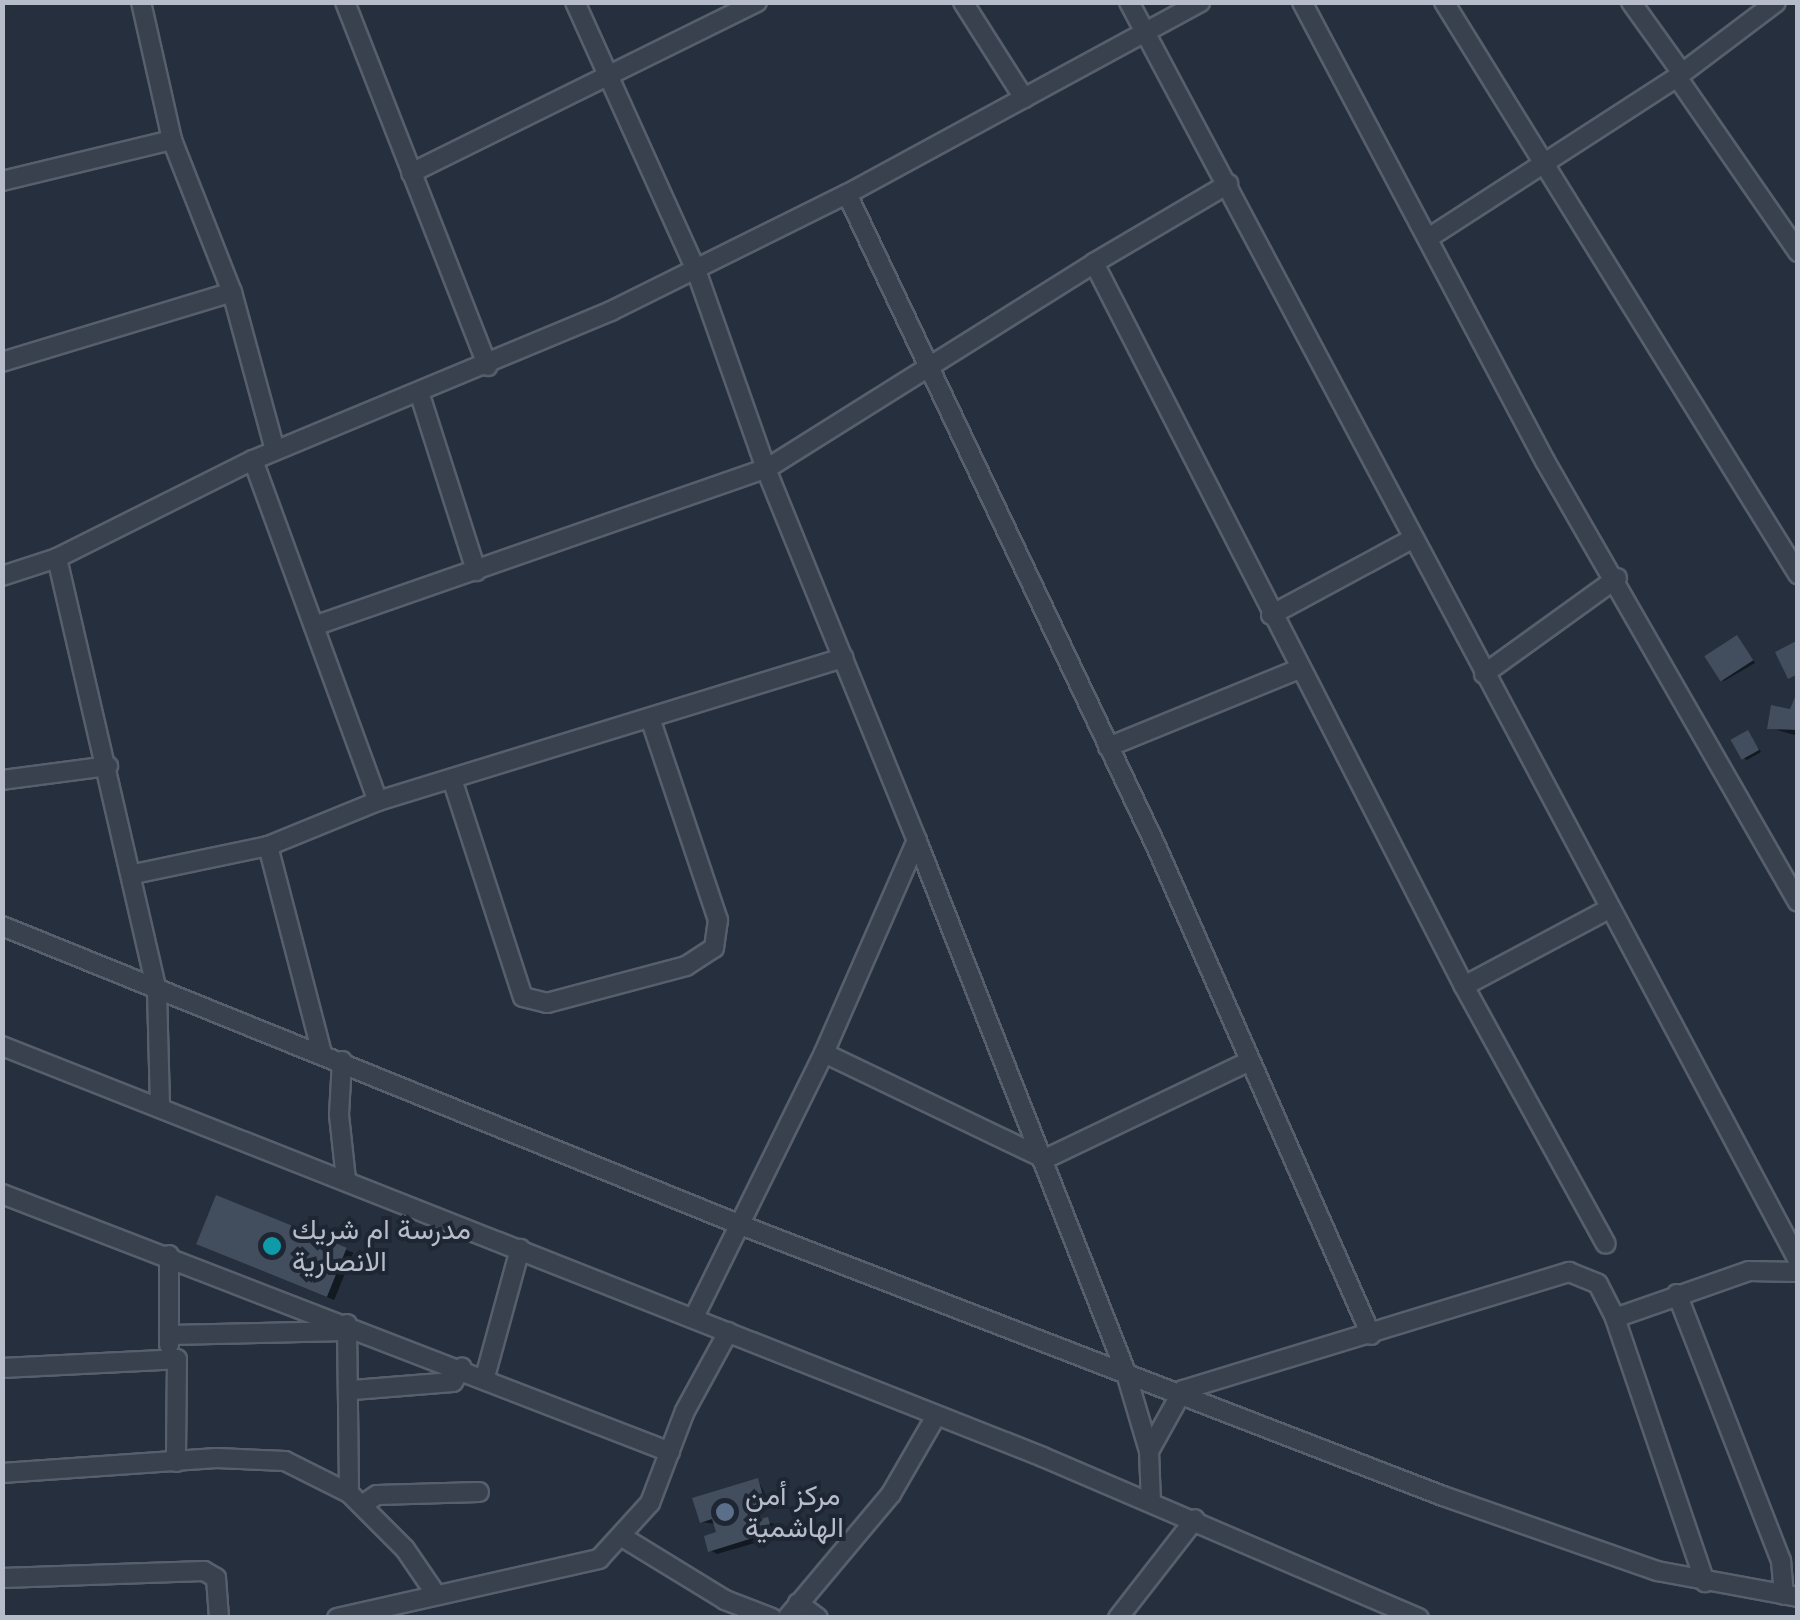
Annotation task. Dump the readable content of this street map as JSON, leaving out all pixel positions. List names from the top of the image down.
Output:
{
  "places": ["مدرسة ام شريك الانصارية", "مركز أمن الهاشمية"]
}
